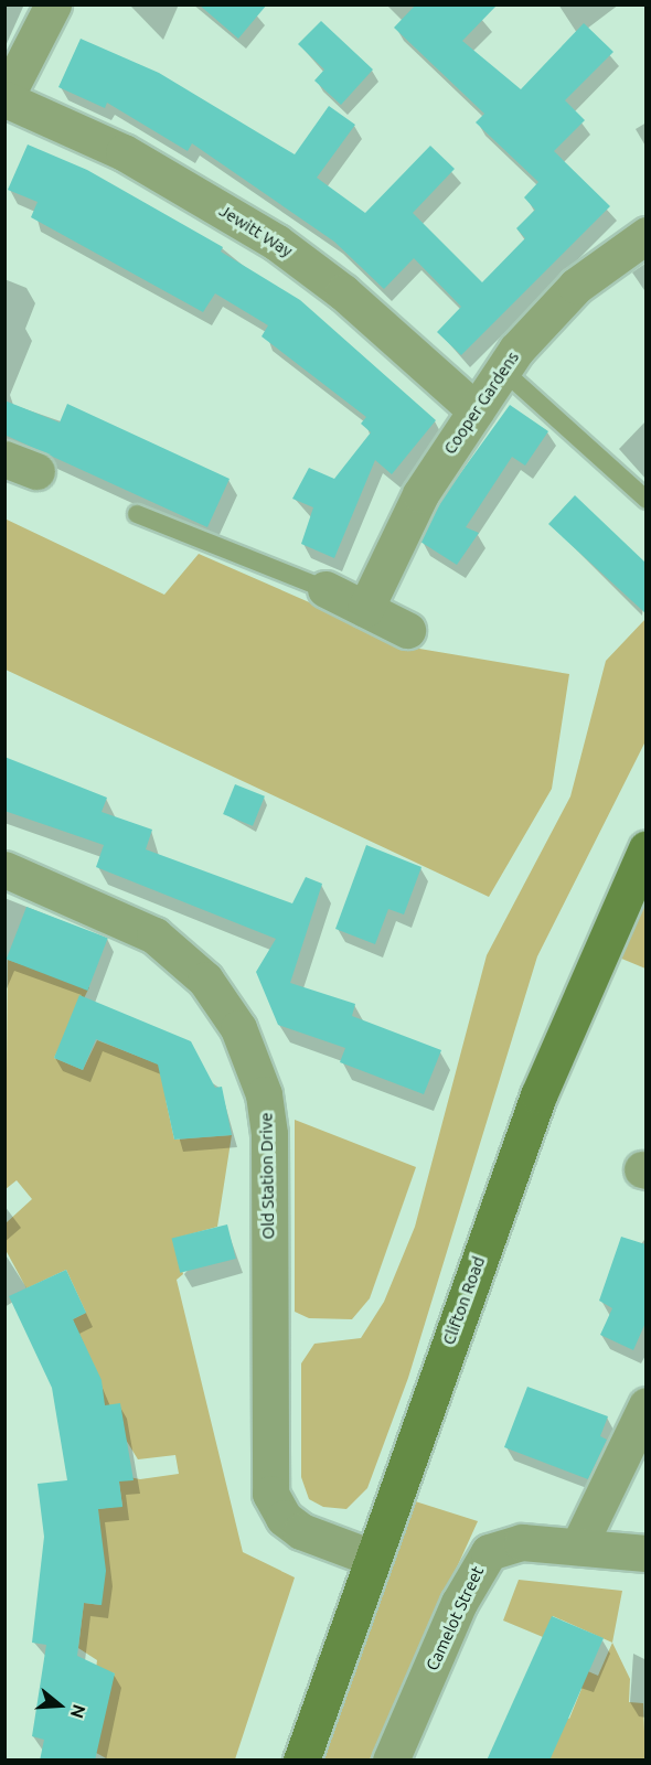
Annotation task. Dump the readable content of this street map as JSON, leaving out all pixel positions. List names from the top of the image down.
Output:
{
  "streets": {
    "street": [
      "Jewitt Way",
      "Cooper Gardens",
      "Old Station Drive",
      "Clifton Road",
      "Camelot Street"
    ]
  },
  "crossings": [
    ["Jewitt Way", "Cooper Gardens"],
    ["Old Station Drive", "Clifton Road"]
  ],
  "north": "right"
}
